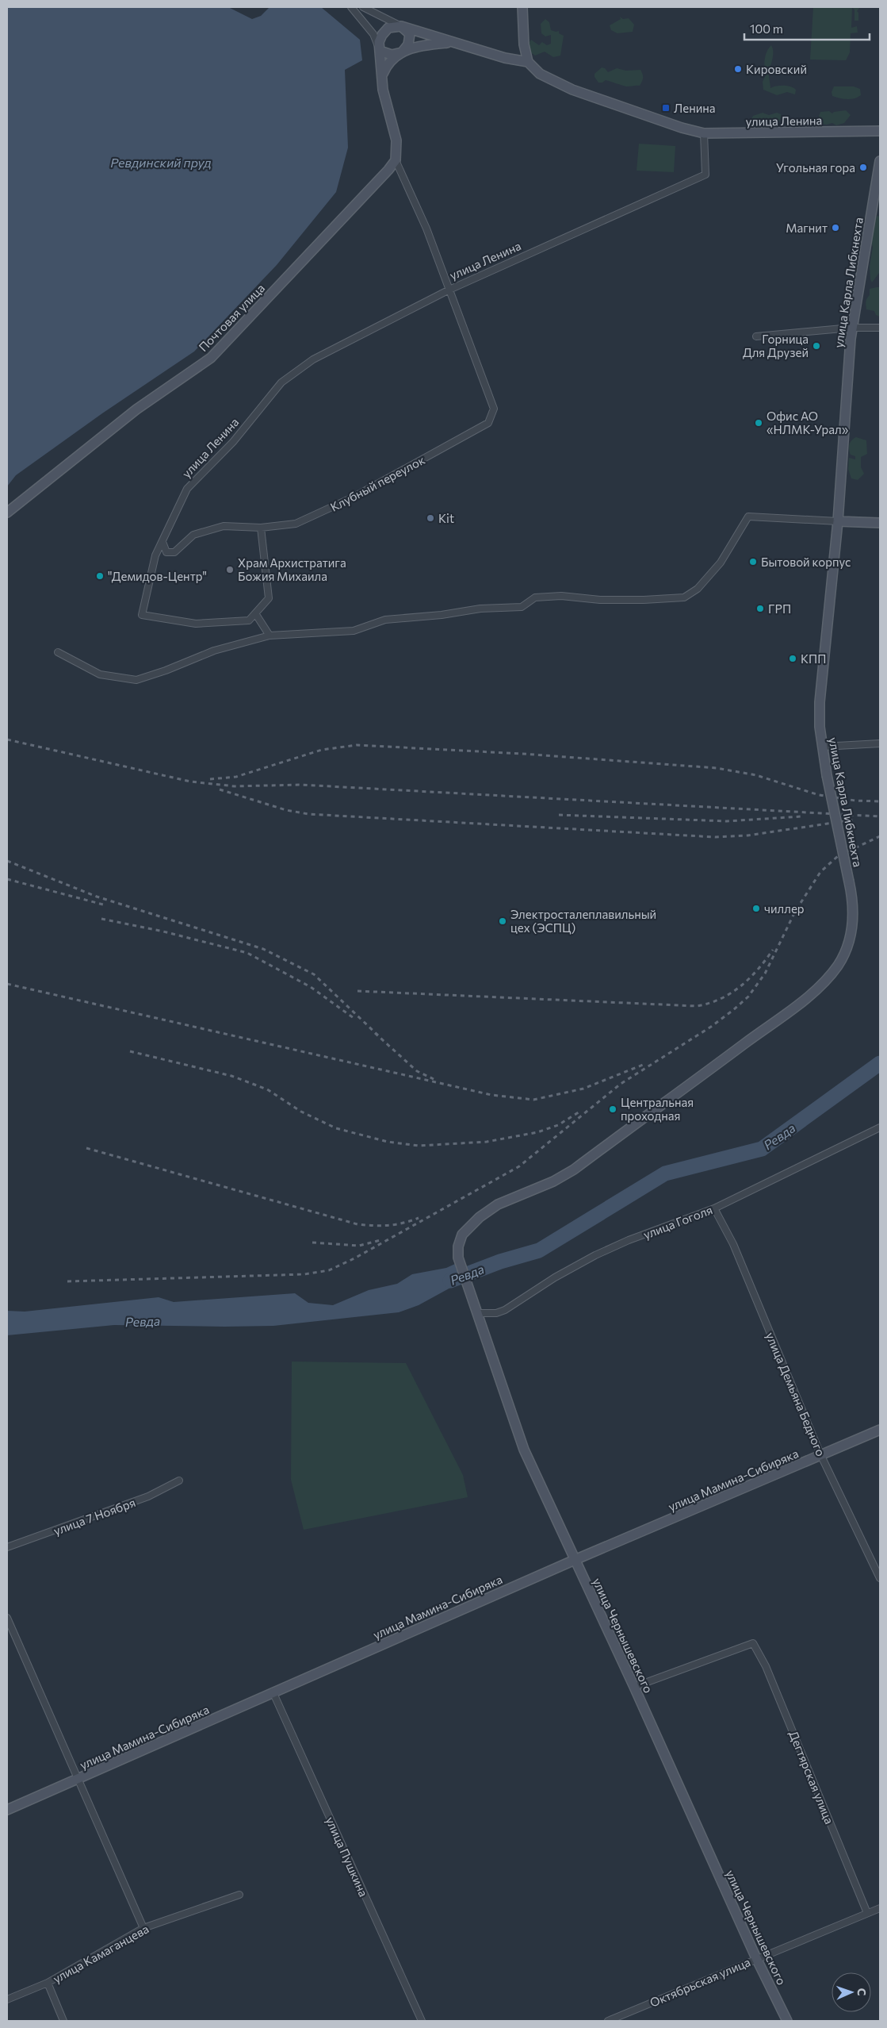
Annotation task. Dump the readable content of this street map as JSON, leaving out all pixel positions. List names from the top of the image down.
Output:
{
  "streets": {
    "street": [
      "улица Ленина",
      "улица Карла Либкнехта",
      "Почтовая улица",
      "Клубный переулок",
      "улица Гоголя",
      "улица Демьяна Бедного",
      "улица Мамина-Сибиряка",
      "улица 7 Ноября",
      "улица Чернышевского",
      "Дегтярская улица",
      "улица Пушкина",
      "улица Камаганцева",
      "Октябрьская улица"
    ]
  },
  "crossings": [
    ["улица Ленина", "Клубный переулок"],
    ["улица Карла Либкнехта", "улица Чернышевского"],
    ["улица Гоголя", "улица Демьяна Бедного"],
    ["улица Гоголя", "улица Чернышевского"],
    ["улица Демьяна Бедного", "улица Мамина-Сибиряка"],
    ["улица Мамина-Сибиряка", "улица Чернышевского"],
    ["улица Мамина-Сибиряка", "улица Пушкина"],
    ["улица Чернышевского", "Дегтярская улица"],
    ["улица Чернышевского", "Октябрьская улица"],
    ["Дегтярская улица", "Октябрьская улица"]
  ],
  "water": ["Ревдинский пруд", "Ревда"],
  "places": {
    "other": [
      "Кировский",
      "Угольная гора",
      "Магнит",
      "Горница Для Друзей",
      "Офис АО «НЛМК-Урал»",
      "Kit",
      "Бытовой корпус",
      "Храм Архистратига Божия Михаила",
      "\"Демидов-Центр\"",
      "ГРП",
      "КПП",
      "чиллер",
      "Электросталеплавильный цех (ЭСПЦ)",
      "Центральная проходная"
    ],
    "transit": ["Ленина"]
  },
  "scale_bar": "100 m",
  "north": "right"
}
